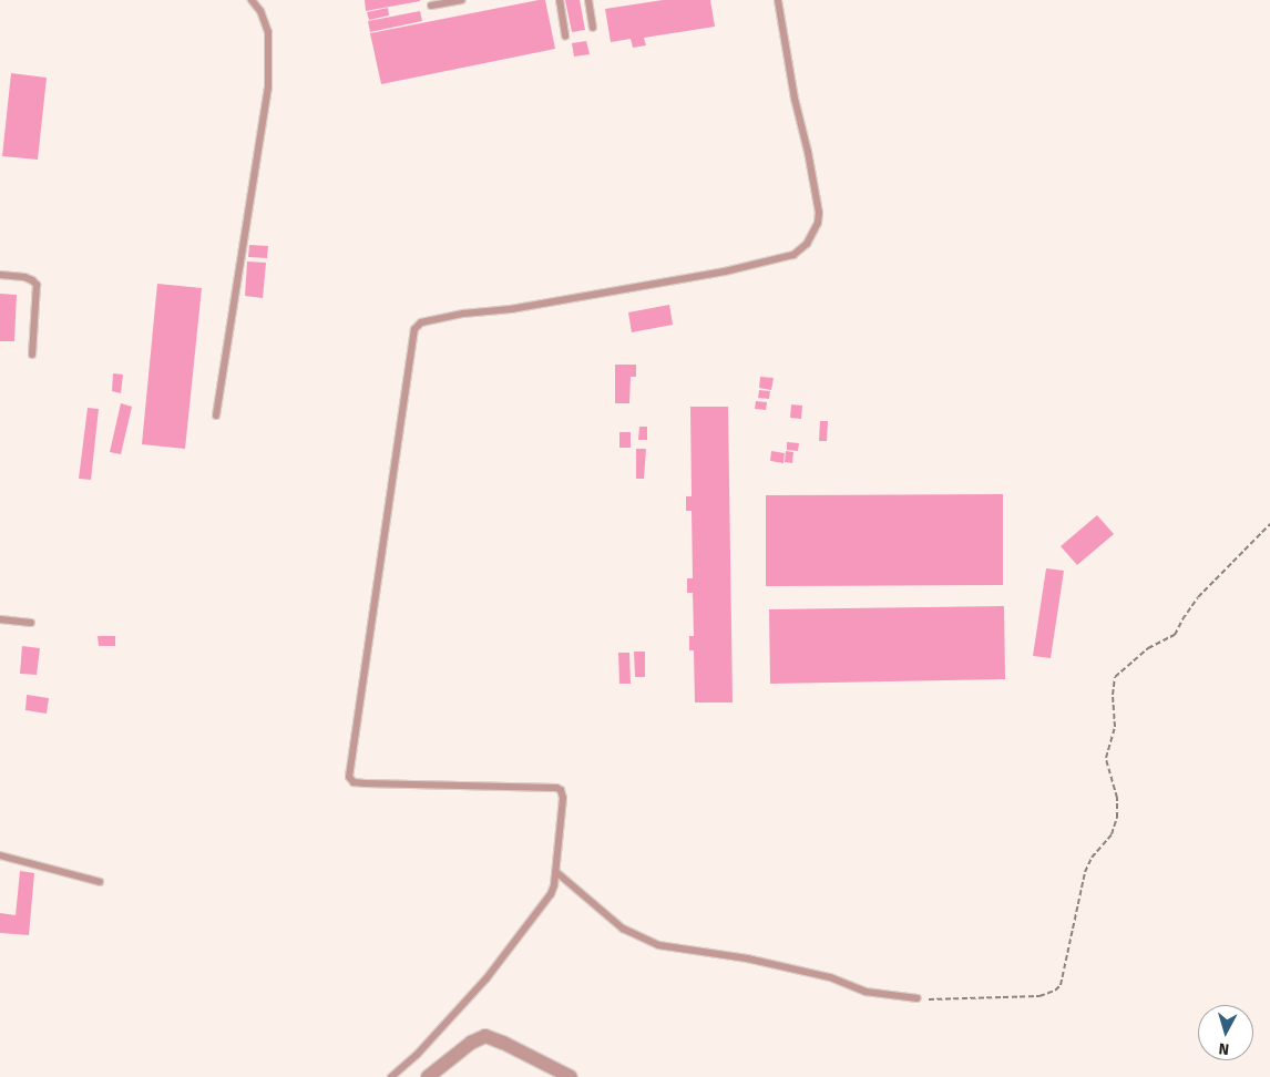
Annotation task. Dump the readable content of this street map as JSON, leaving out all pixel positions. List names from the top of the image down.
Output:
{
  "north": "bottom"
}
